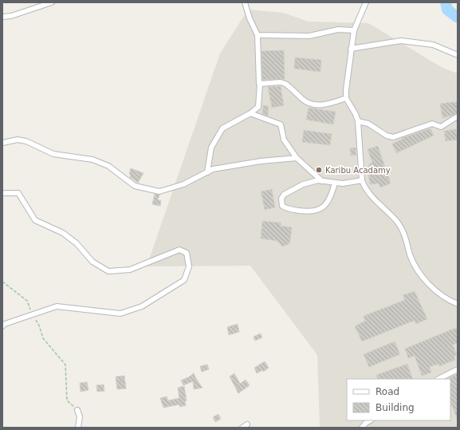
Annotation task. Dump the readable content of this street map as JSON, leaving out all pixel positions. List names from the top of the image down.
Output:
{
  "places": ["Karibu Acadamy"],
  "legend": ["Road", "Building"]
}
